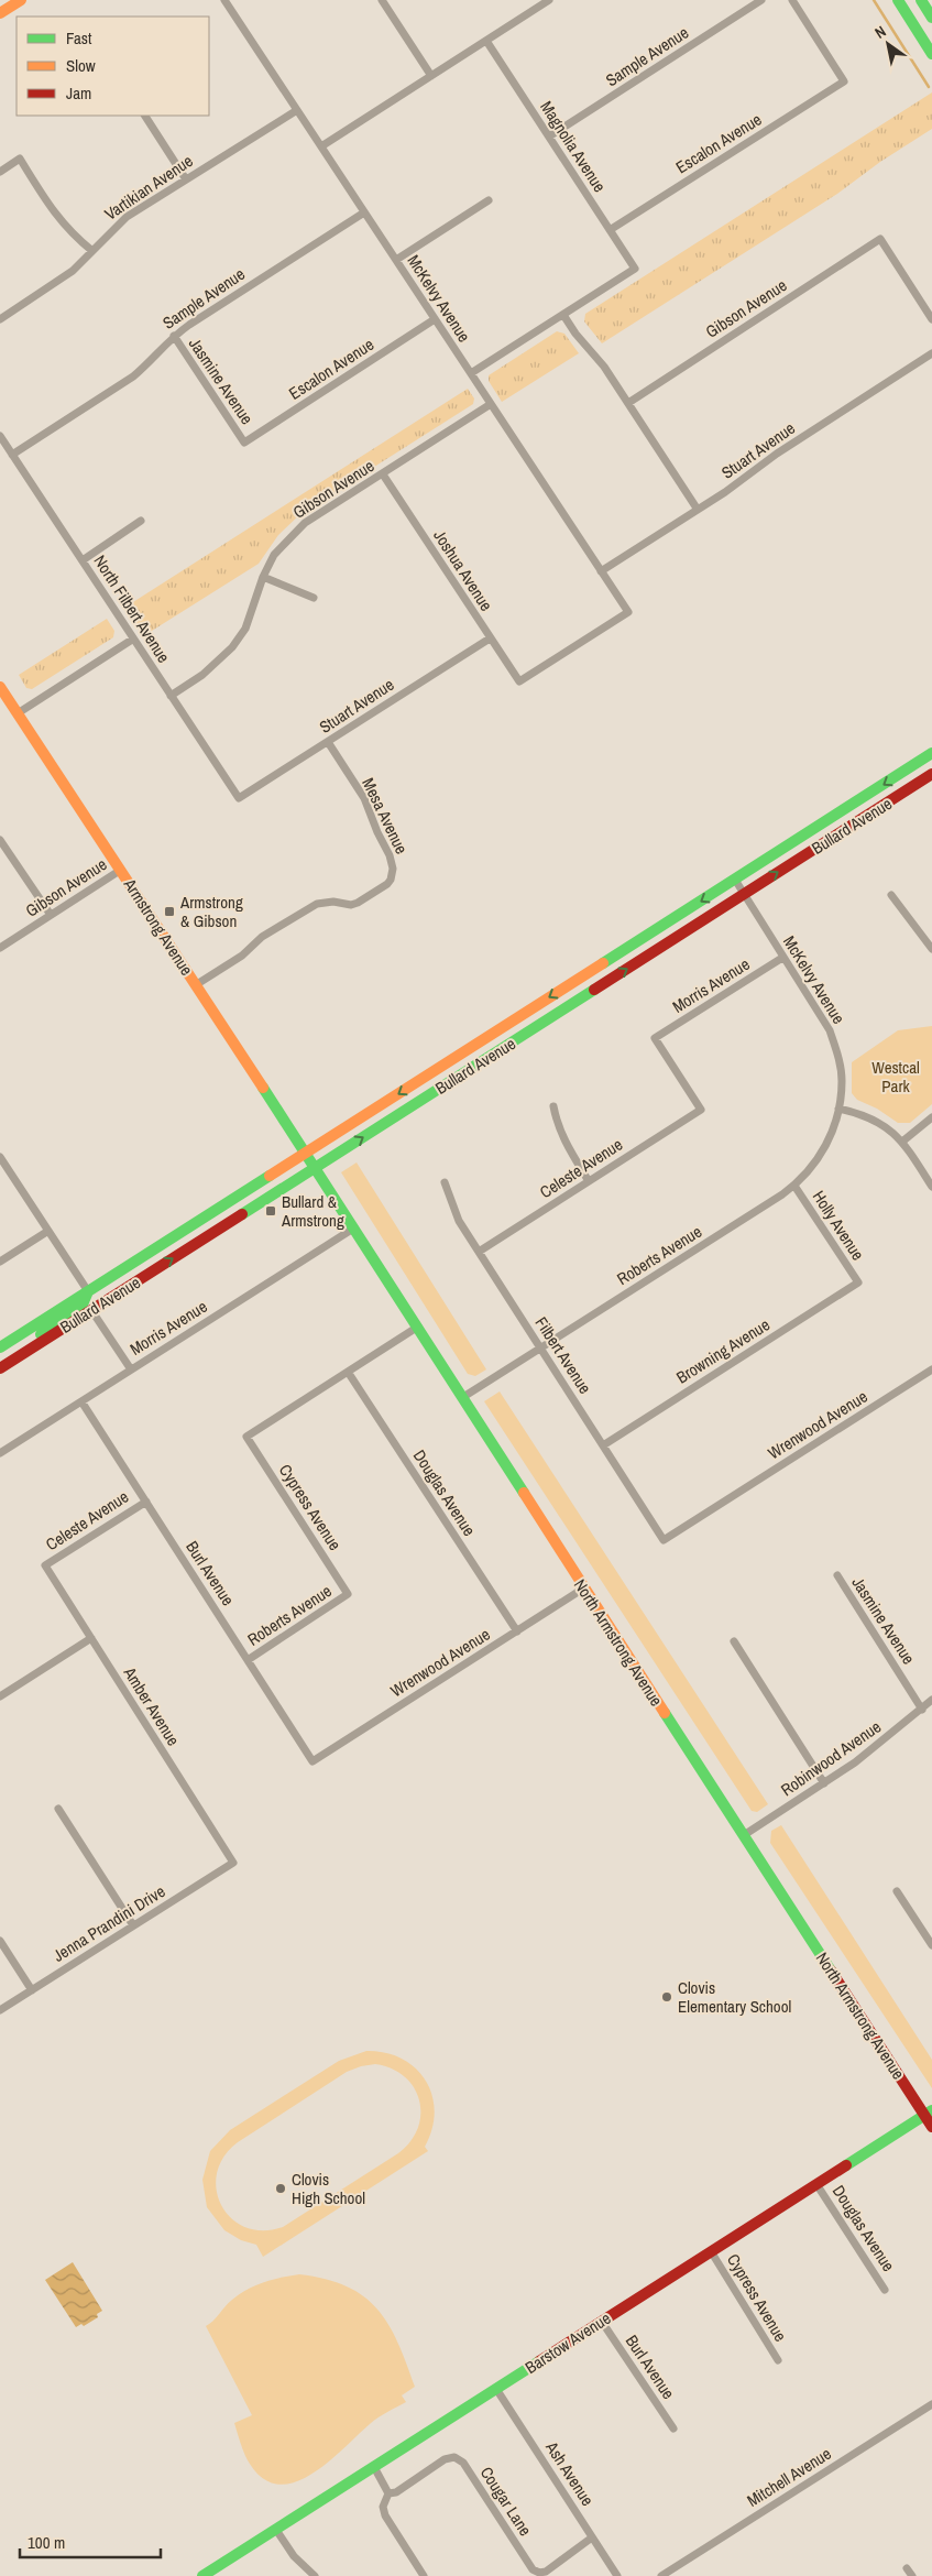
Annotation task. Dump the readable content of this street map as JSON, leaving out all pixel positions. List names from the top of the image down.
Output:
{
  "streets": {
    "street": [
      "Sample Avenue",
      "Escalon Avenue",
      "Magnolia Avenue",
      "Vartikian Avenue",
      "McKelvy Avenue",
      "Gibson Avenue",
      "Jasmine Avenue",
      "Stuart Avenue",
      "Joshua Avenue",
      "North Filbert Avenue",
      "Mesa Avenue",
      "Bullard Avenue",
      "Armstrong Avenue",
      "Morris Avenue",
      "Celeste Avenue",
      "Holly Avenue",
      "Roberts Avenue",
      "Browning Avenue",
      "Filbert Avenue",
      "Wrenwood Avenue",
      "Douglas Avenue",
      "Cypress Avenue",
      "Burl Avenue",
      "North Armstrong Avenue",
      "Amber Avenue",
      "Robinwood Avenue",
      "Jenna Prandini Drive",
      "Barstow Avenue",
      "Ash Avenue",
      "Mitchell Avenue",
      "Cougar Lane"
    ]
  },
  "crossings": [
    ["Sample Avenue", "Magnolia Avenue"],
    ["Sample Avenue", "McKelvy Avenue"],
    ["Sample Avenue", "Jasmine Avenue"],
    ["Sample Avenue", "North Filbert Avenue"],
    ["Escalon Avenue", "Magnolia Avenue"],
    ["Escalon Avenue", "McKelvy Avenue"],
    ["Escalon Avenue", "Jasmine Avenue"],
    ["Vartikian Avenue", "McKelvy Avenue"],
    ["McKelvy Avenue", "Gibson Avenue"],
    ["McKelvy Avenue", "Stuart Avenue"],
    ["McKelvy Avenue", "Joshua Avenue"],
    ["McKelvy Avenue", "Bullard Avenue"],
    ["McKelvy Avenue", "Morris Avenue"],
    ["McKelvy Avenue", "Roberts Avenue"],
    ["Gibson Avenue", "Joshua Avenue"],
    ["Gibson Avenue", "North Filbert Avenue"],
    ["Gibson Avenue", "Armstrong Avenue"],
    ["Jasmine Avenue", "Robinwood Avenue"],
    ["Stuart Avenue", "Joshua Avenue"],
    ["Stuart Avenue", "North Filbert Avenue"],
    ["Stuart Avenue", "Mesa Avenue"],
    ["Mesa Avenue", "Armstrong Avenue"],
    ["Bullard Avenue", "Armstrong Avenue"],
    ["Bullard Avenue", "North Armstrong Avenue"],
    ["Armstrong Avenue", "North Armstrong Avenue"],
    ["Morris Avenue", "Celeste Avenue"],
    ["Morris Avenue", "Burl Avenue"],
    ["Morris Avenue", "North Armstrong Avenue"],
    ["Celeste Avenue", "Filbert Avenue"],
    ["Celeste Avenue", "Burl Avenue"],
    ["Celeste Avenue", "Amber Avenue"],
    ["Holly Avenue", "Roberts Avenue"],
    ["Holly Avenue", "Browning Avenue"],
    ["Roberts Avenue", "Filbert Avenue"],
    ["Roberts Avenue", "Cypress Avenue"],
    ["Roberts Avenue", "Burl Avenue"],
    ["Roberts Avenue", "North Armstrong Avenue"],
    ["Browning Avenue", "Filbert Avenue"],
    ["Filbert Avenue", "Wrenwood Avenue"],
    ["Wrenwood Avenue", "Douglas Avenue"],
    ["Wrenwood Avenue", "Burl Avenue"],
    ["Wrenwood Avenue", "North Armstrong Avenue"],
    ["Douglas Avenue", "Cypress Avenue"],
    ["Douglas Avenue", "Barstow Avenue"],
    ["Cypress Avenue", "Barstow Avenue"],
    ["Burl Avenue", "Barstow Avenue"],
    ["North Armstrong Avenue", "Robinwood Avenue"],
    ["North Armstrong Avenue", "Barstow Avenue"],
    ["Amber Avenue", "Jenna Prandini Drive"],
    ["Barstow Avenue", "Ash Avenue"],
    ["Ash Avenue", "Cougar Lane"]
  ],
  "parks": ["Westcal Park"],
  "places": {
    "transit": ["Armstrong & Gibson", "Bullard & Armstrong"],
    "other": ["Clovis Elementary School", "Clovis High School"]
  },
  "legend": ["Fast", "Slow", "Jam"],
  "scale_bar": "100 m",
  "north": "top left"
}
